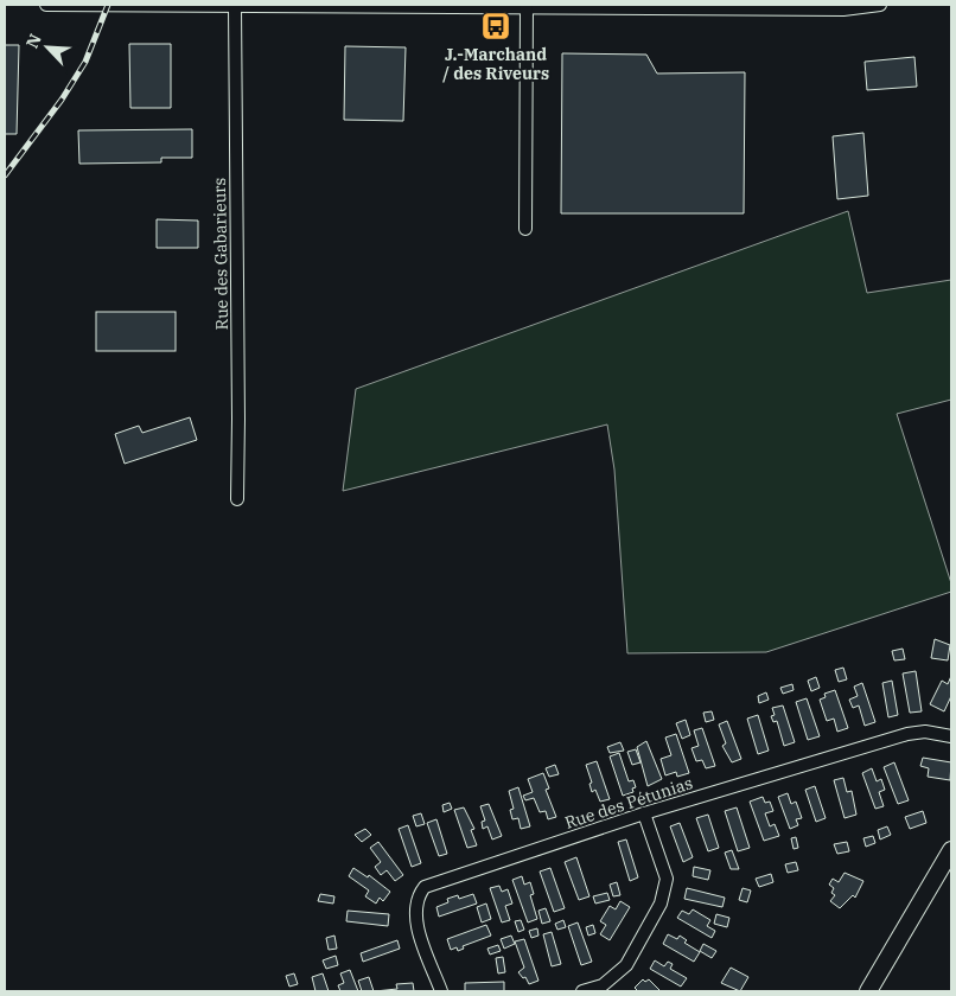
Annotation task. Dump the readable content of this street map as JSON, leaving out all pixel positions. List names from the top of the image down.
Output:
{
  "streets": {
    "street": ["Rue des Gabarieurs", "Rue des Pétunias"]
  },
  "places": {
    "bus stop": ["J.-Marchand / des Riveurs"]
  },
  "north": "top left"
}
